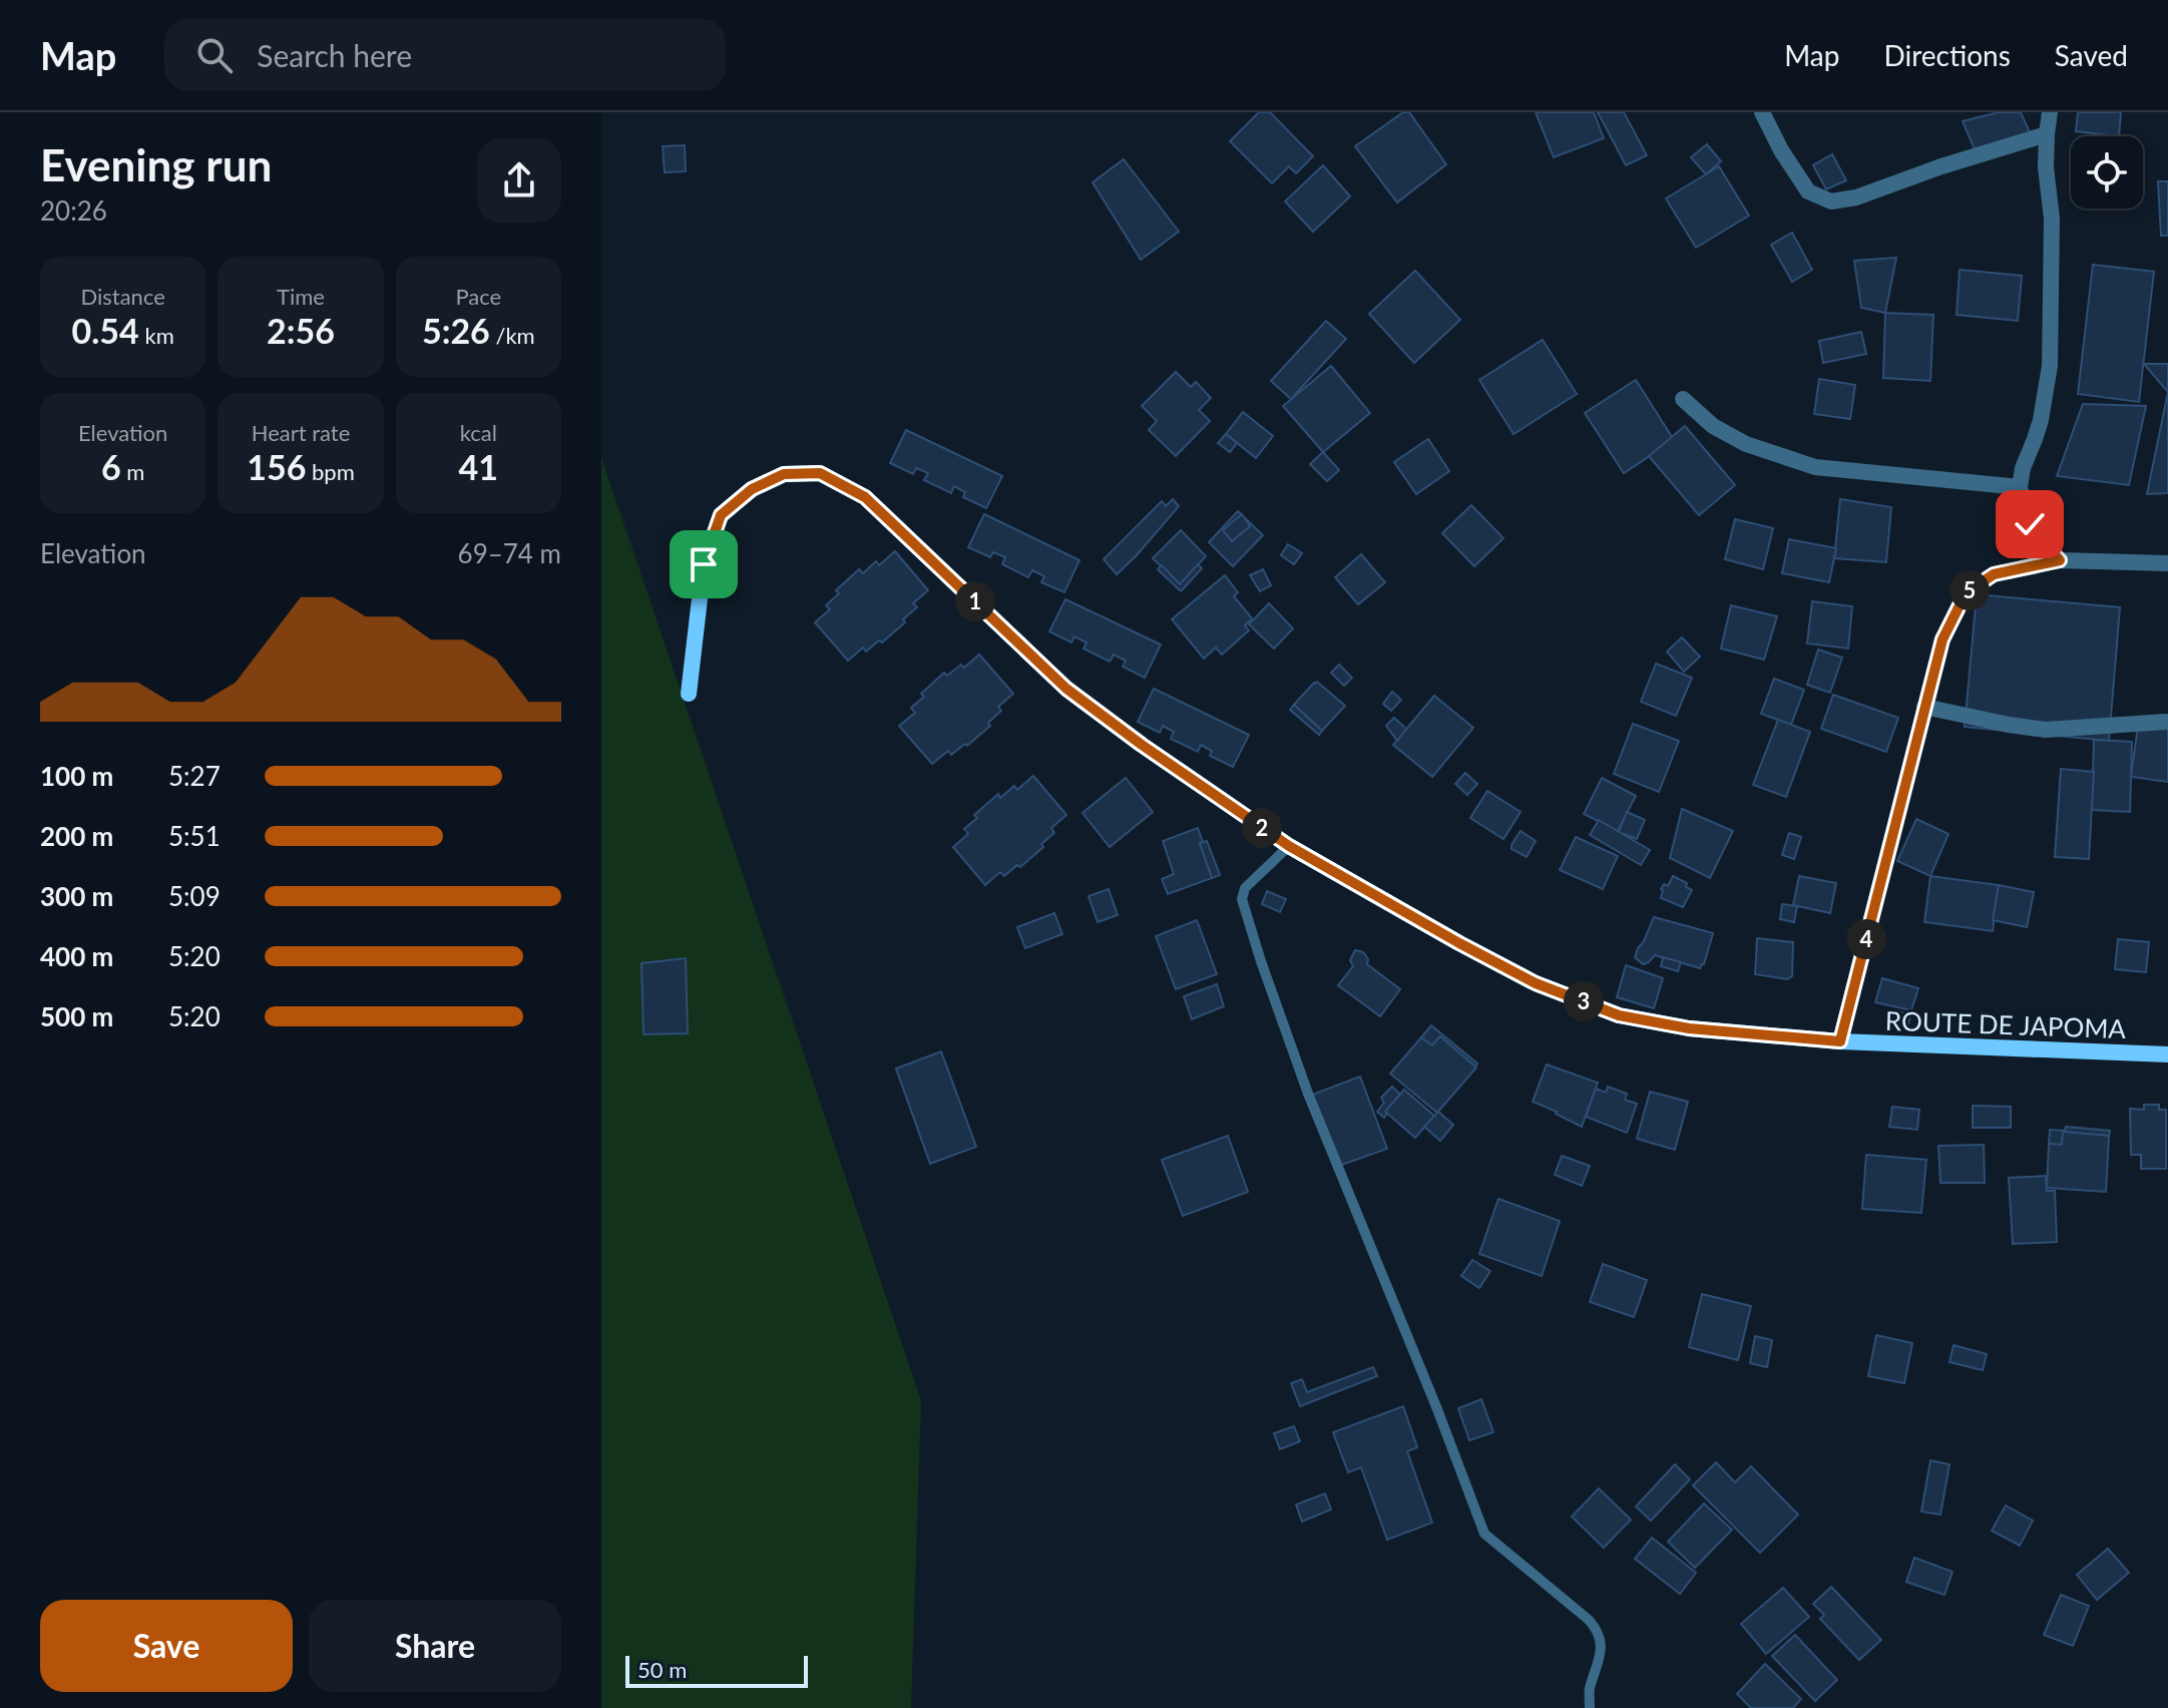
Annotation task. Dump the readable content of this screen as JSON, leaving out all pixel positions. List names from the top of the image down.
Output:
{
  "streets": {
    "street": ["ROUTE DE JAPOMA"]
  },
  "scale_bar": "50 m",
  "page": {
    "header": "Map",
    "search": "Search here",
    "nav": ["Map", "Directions", "Saved"],
    "heading": ["Evening run", "20:26"],
    "stats": [
      ["Distance", "0.54 km"],
      ["Time", "2:56"],
      ["Pace", "5:26 /km"],
      ["Elevation", "6 m"],
      ["Heart rate", "156 bpm"],
      ["kcal", "41"]
    ],
    "chart": ["Elevation", "69–74 m"],
    "pins": [
      "5",
      "1",
      "2",
      "4",
      "3"
    ],
    "list": [
      {
        "name": "100 m",
        "note": "5:27"
      },
      {
        "name": "200 m",
        "note": "5:51"
      },
      {
        "name": "300 m",
        "note": "5:09"
      },
      {
        "name": "400 m",
        "note": "5:20"
      },
      {
        "name": "500 m",
        "note": "5:20"
      }
    ],
    "buttons": ["Save", "Share"],
    "scale": "50 m"
  }
}
